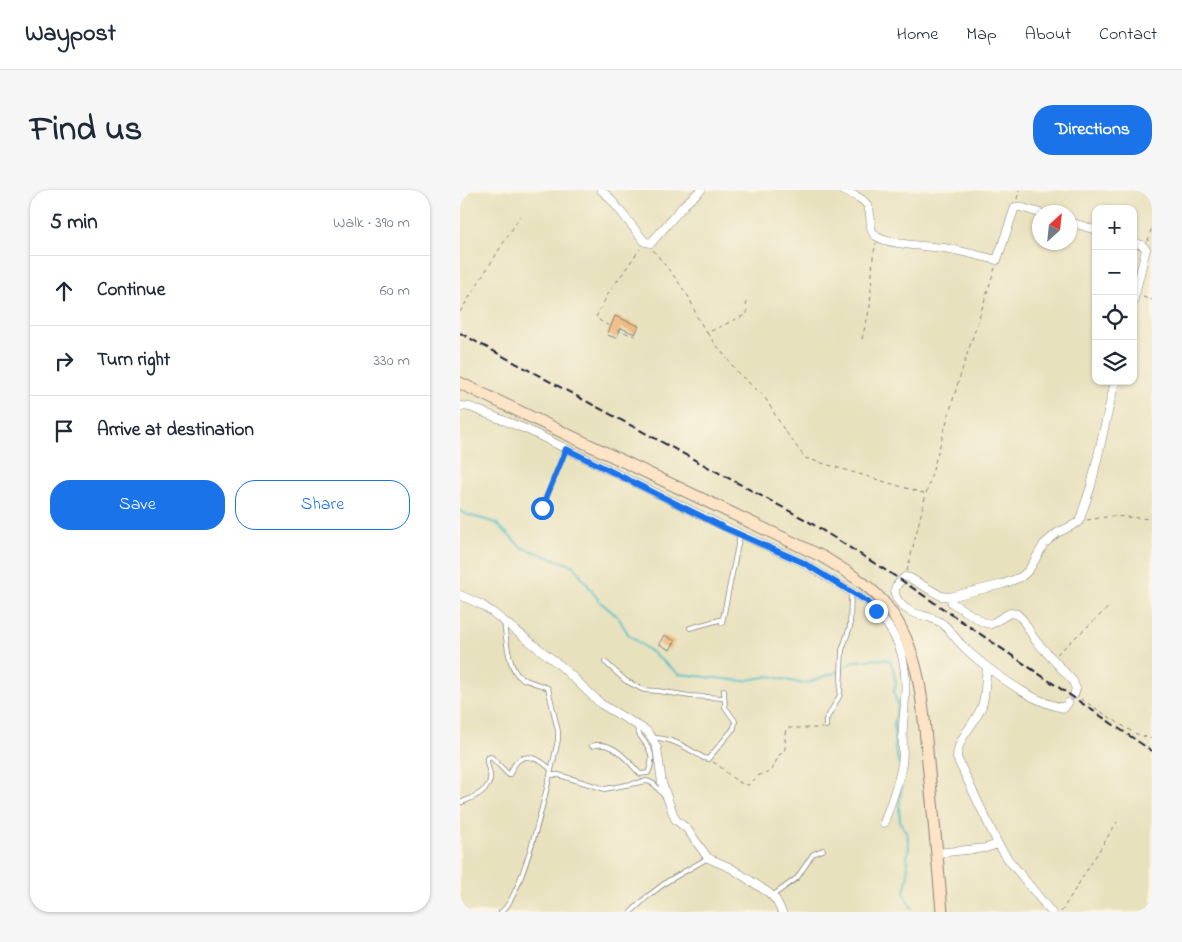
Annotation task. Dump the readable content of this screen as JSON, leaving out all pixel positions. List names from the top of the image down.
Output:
{
  "north": "top right",
  "page": {
    "header": "Waypost",
    "nav": [
      "Home",
      "Map",
      "About",
      "Contact"
    ],
    "title": "Find us",
    "buttons": [
      "Directions",
      ["Save", "Share"]
    ],
    "heading": ["5 min", "Walk · 390 m"],
    "map_buttons": ["+", "−"],
    "list": [
      ["Continue", "60 m"],
      ["Turn right", "330 m"],
      "Arrive at destination"
    ]
  }
}
